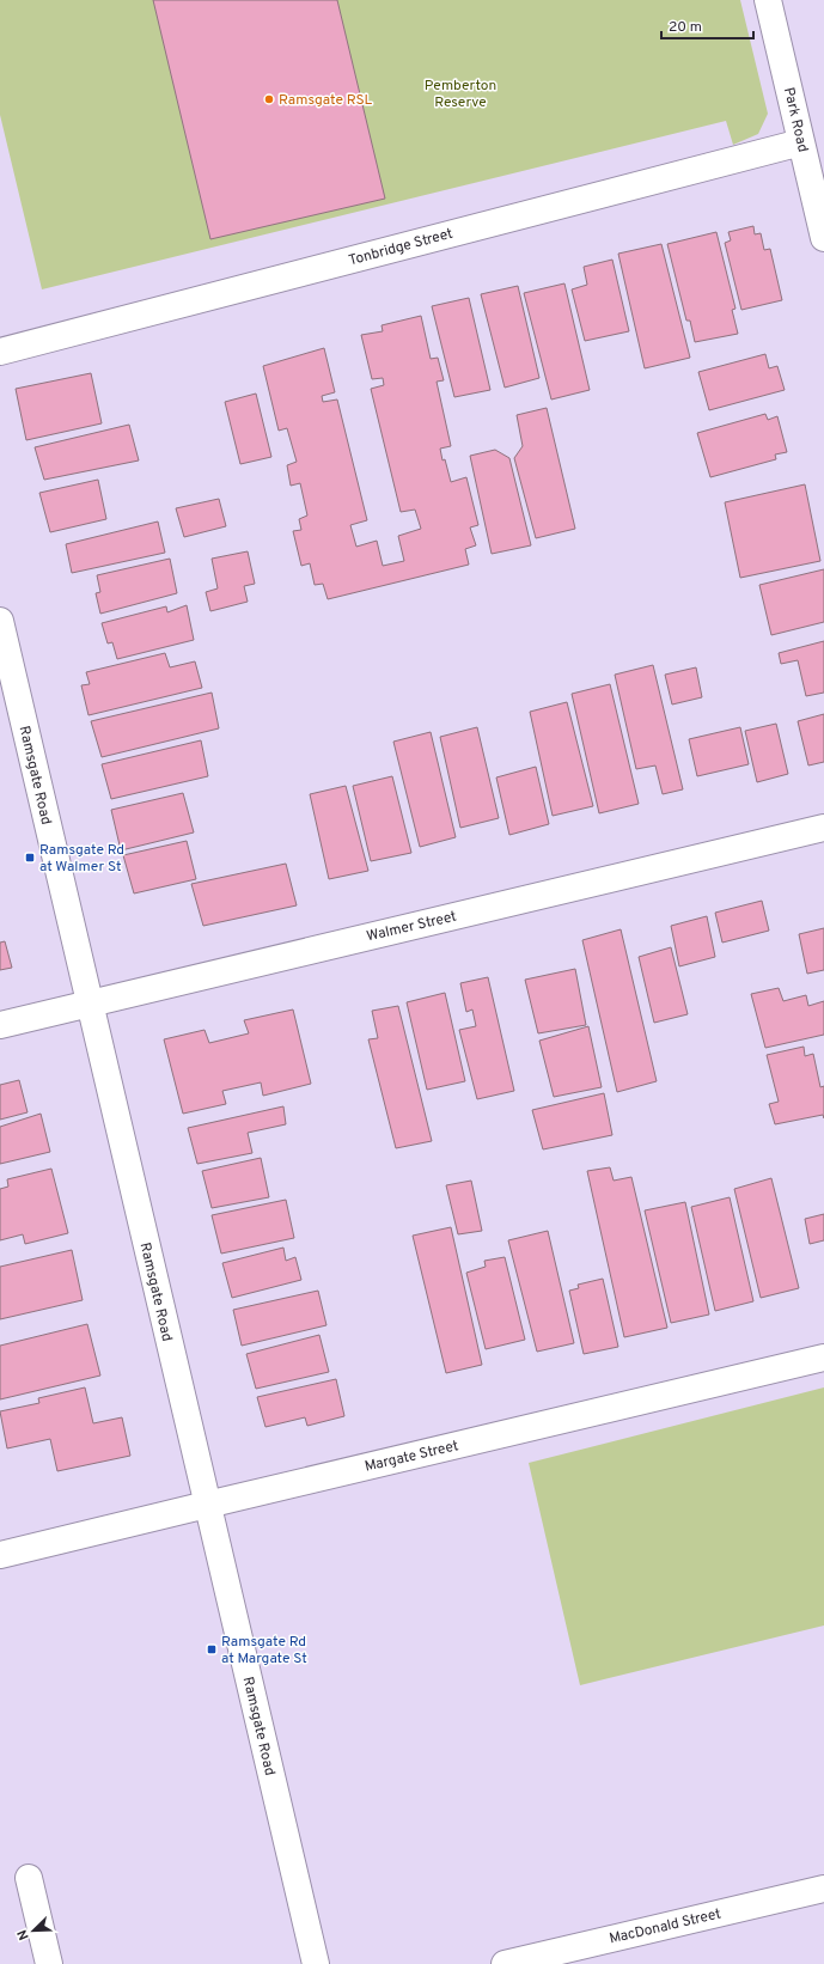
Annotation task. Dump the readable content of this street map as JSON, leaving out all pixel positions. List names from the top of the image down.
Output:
{
  "streets": {
    "street": [
      "Park Road",
      "Tonbridge Street",
      "Ramsgate Road",
      "Walmer Street",
      "Margate Street",
      "MacDonald Street"
    ]
  },
  "crossings": [
    ["Park Road", "Tonbridge Street"],
    ["Ramsgate Road", "Walmer Street"],
    ["Ramsgate Road", "Margate Street"]
  ],
  "parks": ["Pemberton Reserve"],
  "places": {
    "other": ["Ramsgate RSL"],
    "transit": ["Ramsgate Rd at Walmer St", "Ramsgate Rd at Margate St"]
  },
  "scale_bar": "20 m",
  "north": "bottom left"
}
